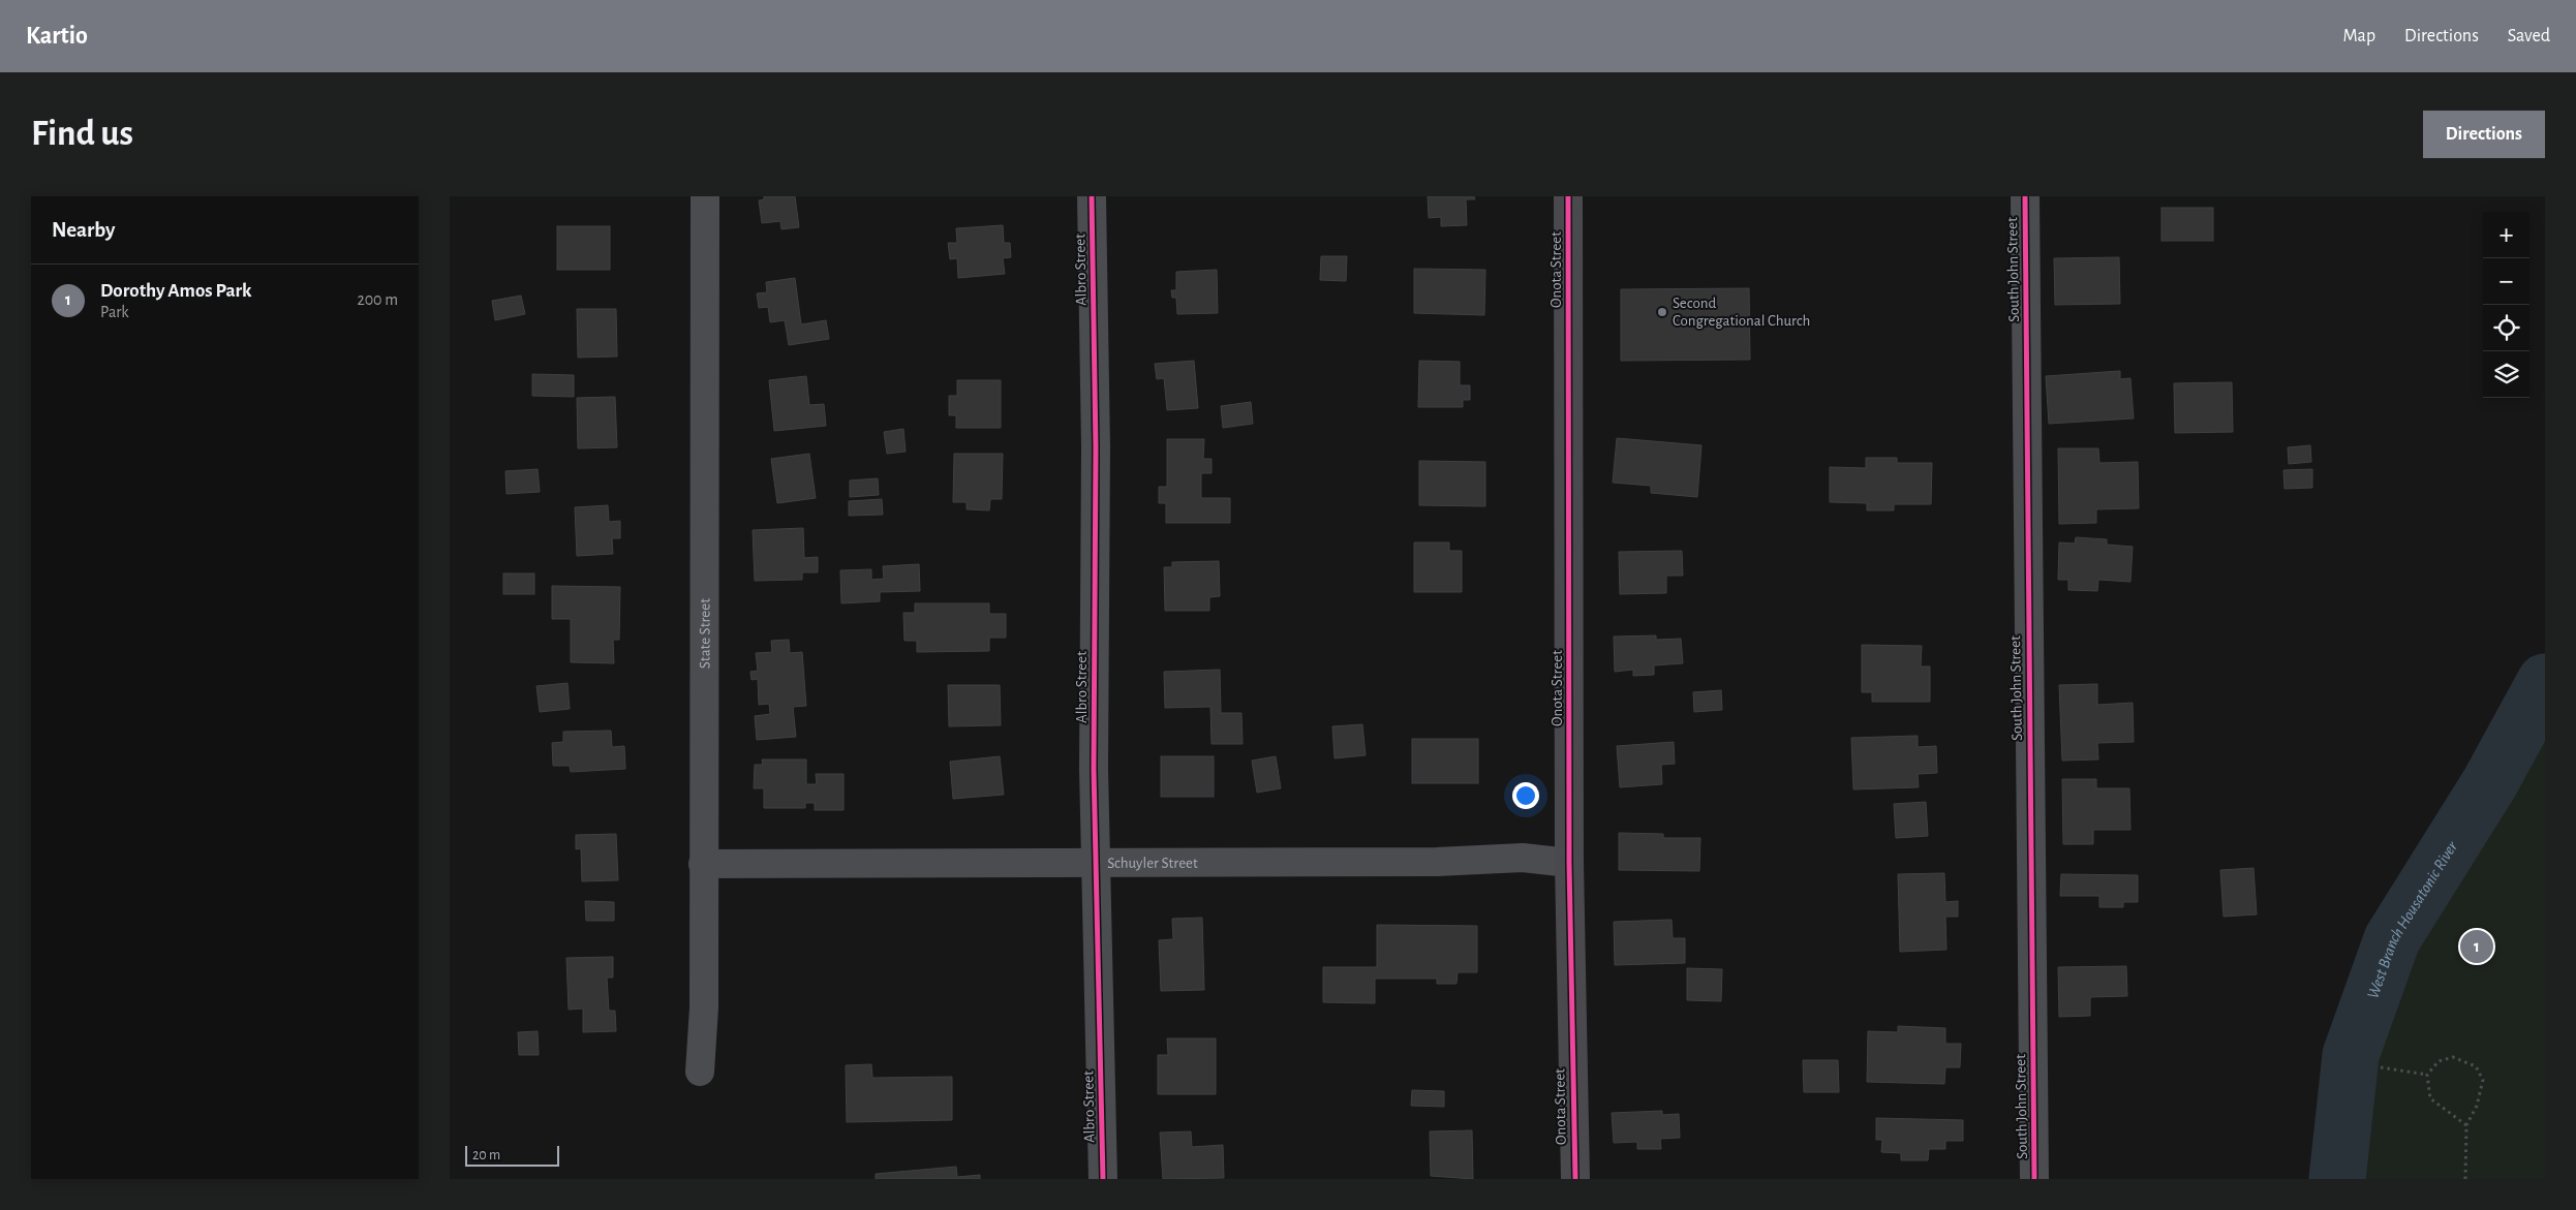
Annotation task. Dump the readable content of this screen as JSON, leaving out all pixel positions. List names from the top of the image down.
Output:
{
  "streets": {
    "street": [
      "Albro Street",
      "Onota Street",
      "South John Street",
      "State Street",
      "Schuyler Street"
    ]
  },
  "crossings": [
    ["Albro Street", "Schuyler Street"],
    ["Onota Street", "Schuyler Street"],
    ["State Street", "Schuyler Street"]
  ],
  "water": ["West Branch Housatonic River"],
  "places": ["Second Congregational Church"],
  "scale_bar": "20 m",
  "page": {
    "header": "Kartio",
    "nav": ["Map", "Directions", "Saved"],
    "buttons": "Directions",
    "title": "Find us",
    "heading": "Nearby",
    "map_buttons": ["+", "−"],
    "list": [
      {
        "mark": "1",
        "name": "Dorothy Amos Park",
        "note": "Park",
        "value": "200 m"
      }
    ],
    "pins": "1",
    "scale": "20 m"
  }
}
